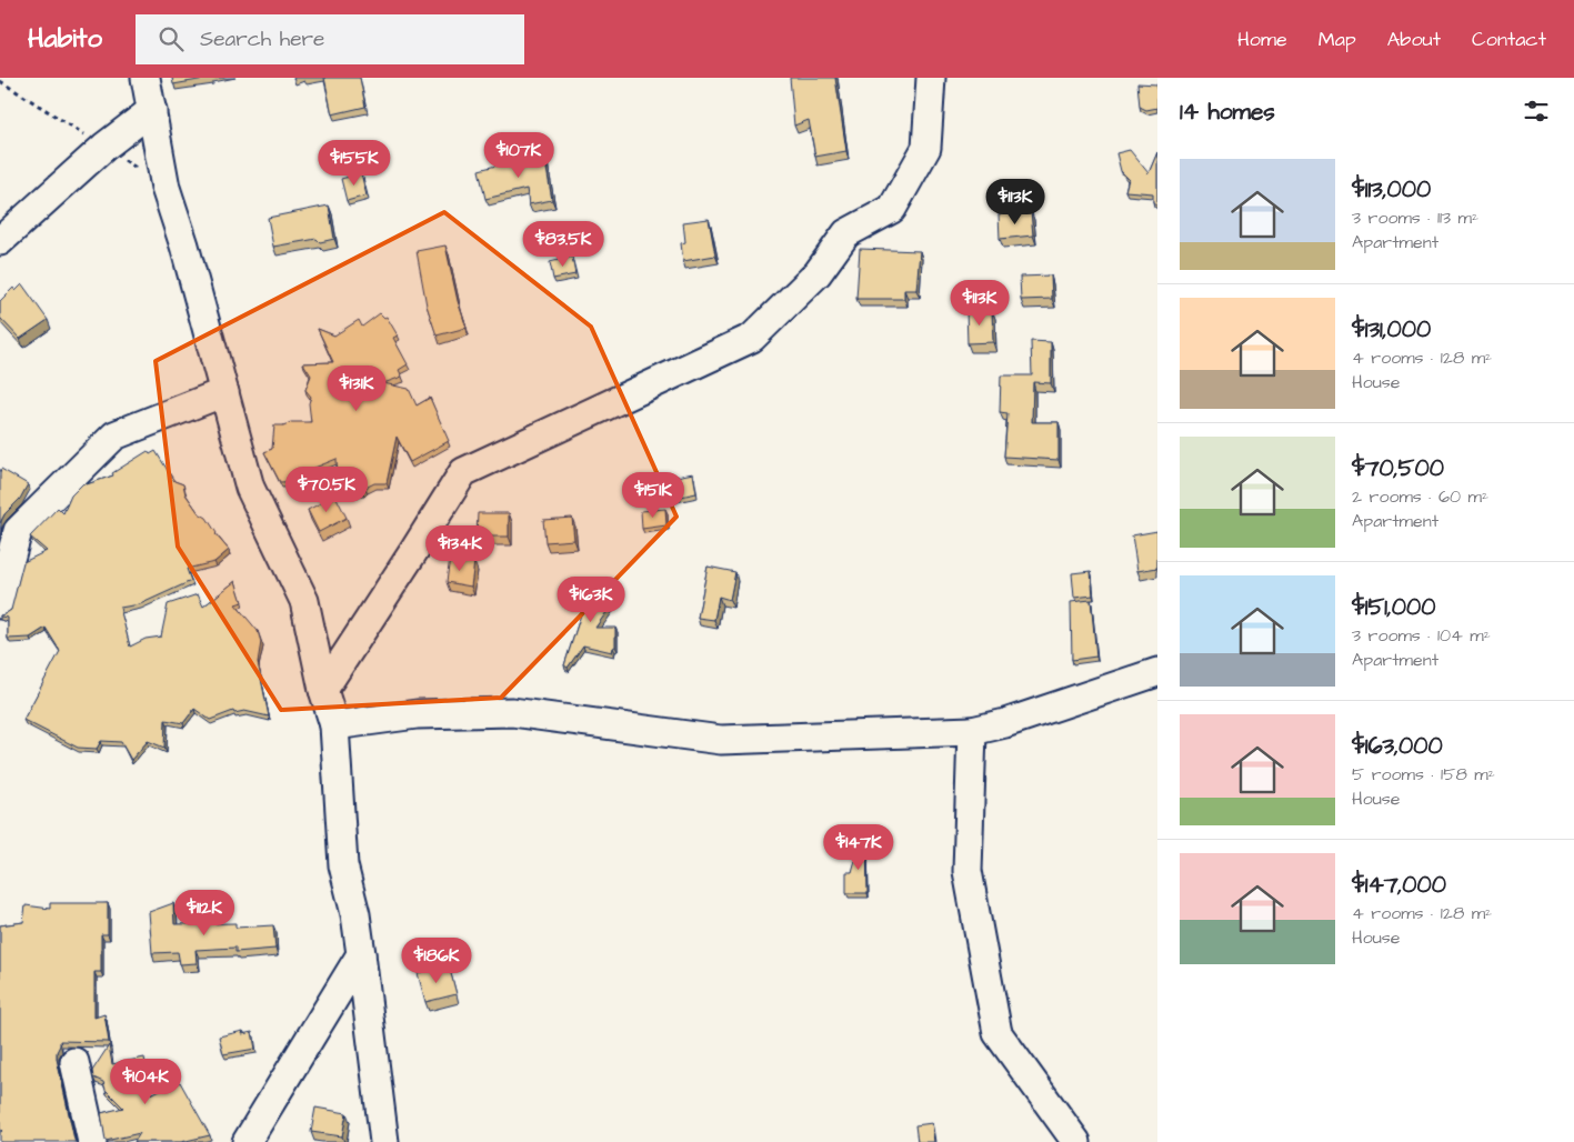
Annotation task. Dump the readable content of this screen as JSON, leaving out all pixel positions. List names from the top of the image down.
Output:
{
  "page": {
    "header": "Habito",
    "search": "Search here",
    "nav": [
      "Home",
      "Map",
      "About",
      "Contact"
    ],
    "heading": "14 homes",
    "price": [
      "$107K",
      "$155K",
      "$113K",
      "$83.5K",
      "$113K",
      "$131K",
      "$70.5K",
      "$151K",
      "$134K",
      "$163K",
      "$147K",
      "$112K",
      "$186K",
      "$104K"
    ],
    "list": [
      {
        "name": "$113,000",
        "note": "3 rooms · 113 m² · Apartment"
      },
      {
        "name": "$131,000",
        "note": "4 rooms · 128 m² · House"
      },
      {
        "name": "$70,500",
        "note": "2 rooms · 60 m² · Apartment"
      },
      {
        "name": "$151,000",
        "note": "3 rooms · 104 m² · Apartment"
      },
      {
        "name": "$163,000",
        "note": "5 rooms · 158 m² · House"
      },
      {
        "name": "$147,000",
        "note": "4 rooms · 128 m² · House"
      }
    ]
  }
}
